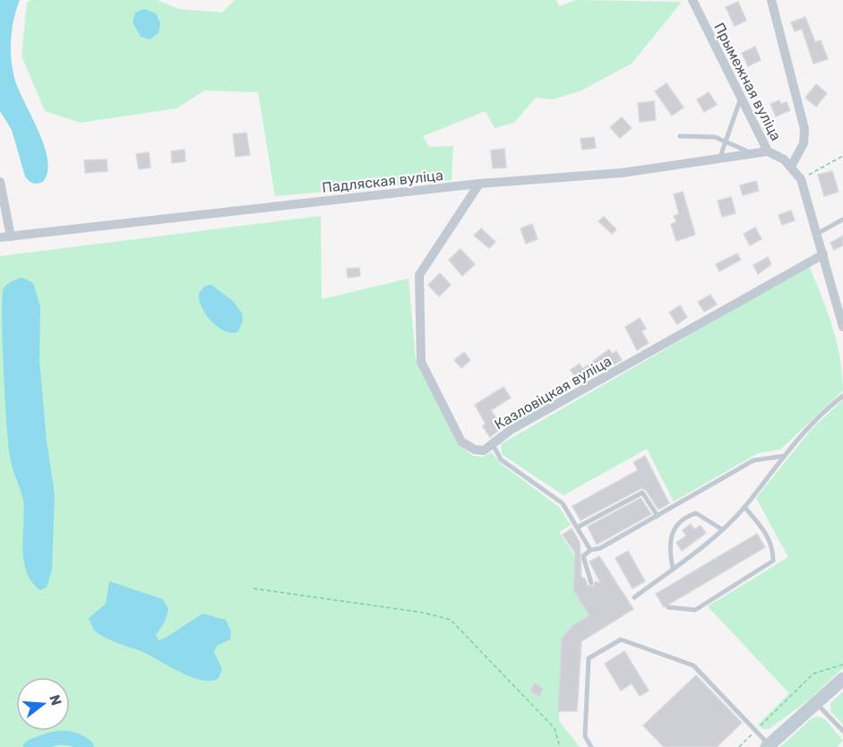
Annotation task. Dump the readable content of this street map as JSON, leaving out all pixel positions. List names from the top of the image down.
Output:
{
  "streets": {
    "street": ["Прымежная вуліца", "Падляская вуліца", "Казловіцкая вуліца"]
  },
  "crossings": [
    ["Прымежная вуліца", "Падляская вуліца"],
    ["Прымежная вуліца", "Казловіцкая вуліца"],
    ["Падляская вуліца", "Казловіцкая вуліца"]
  ],
  "north": "right"
}
